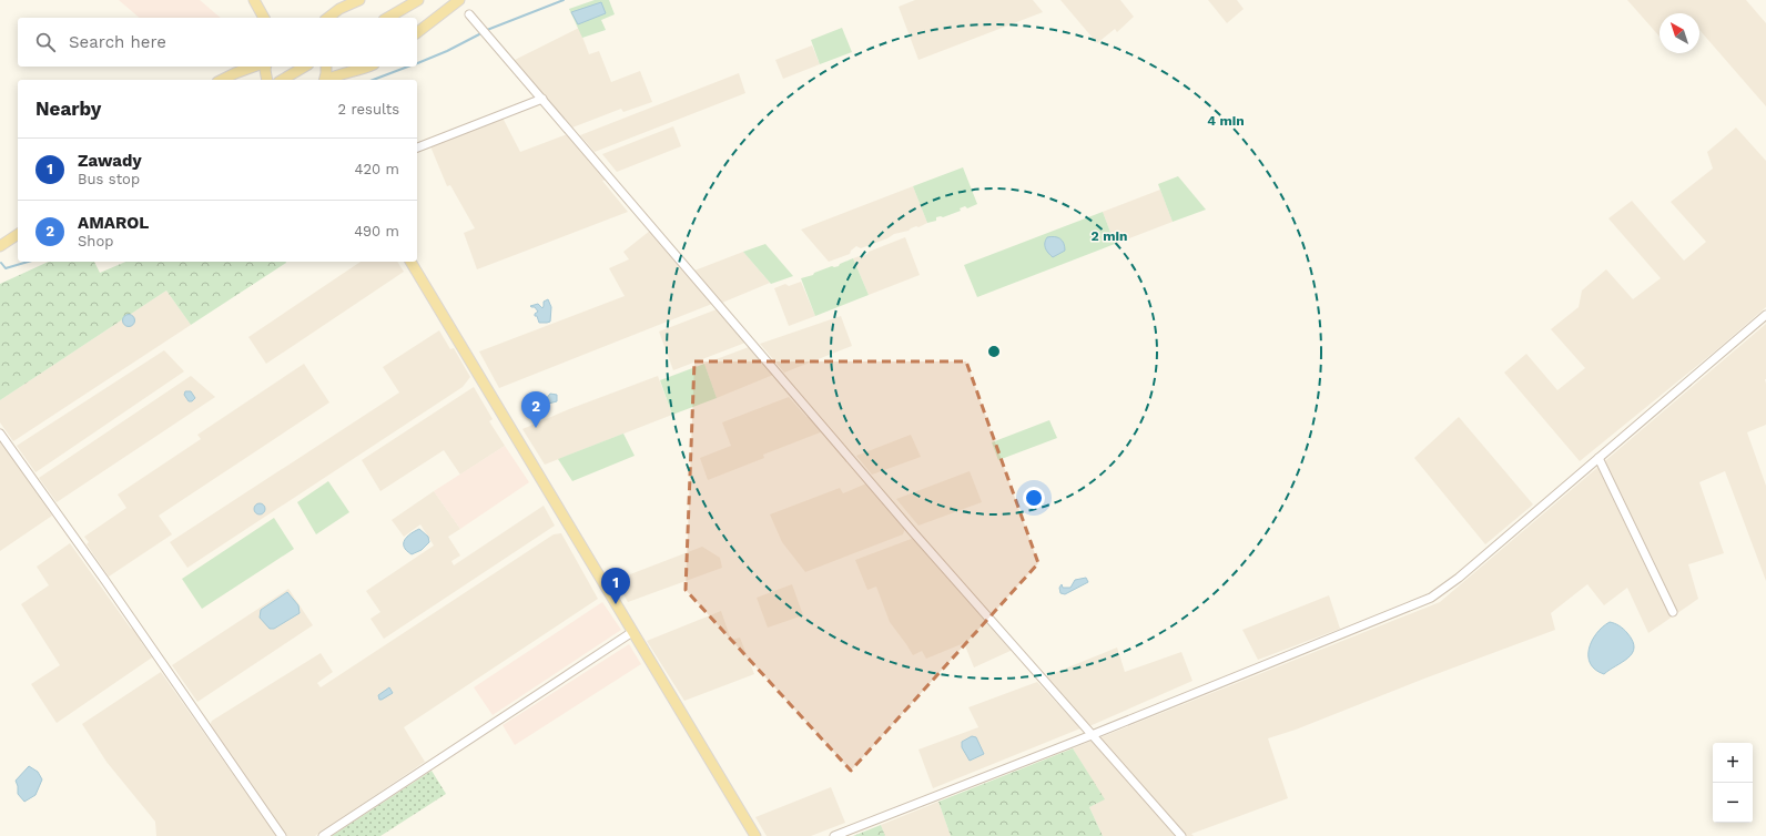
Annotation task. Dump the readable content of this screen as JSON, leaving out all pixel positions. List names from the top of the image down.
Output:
{
  "north": "top left",
  "page": {
    "search": "Search here",
    "heading": ["Nearby", "2 results"],
    "list": [
      {
        "mark": "1",
        "name": "Zawady",
        "note": "Bus stop",
        "value": "420 m"
      },
      {
        "mark": "2",
        "name": "AMAROL",
        "note": "Shop",
        "value": "490 m"
      }
    ],
    "pins": ["2", "1"],
    "map_buttons": ["+", "−"]
  },
  "rings": ["4 min", "2 min"]
}
